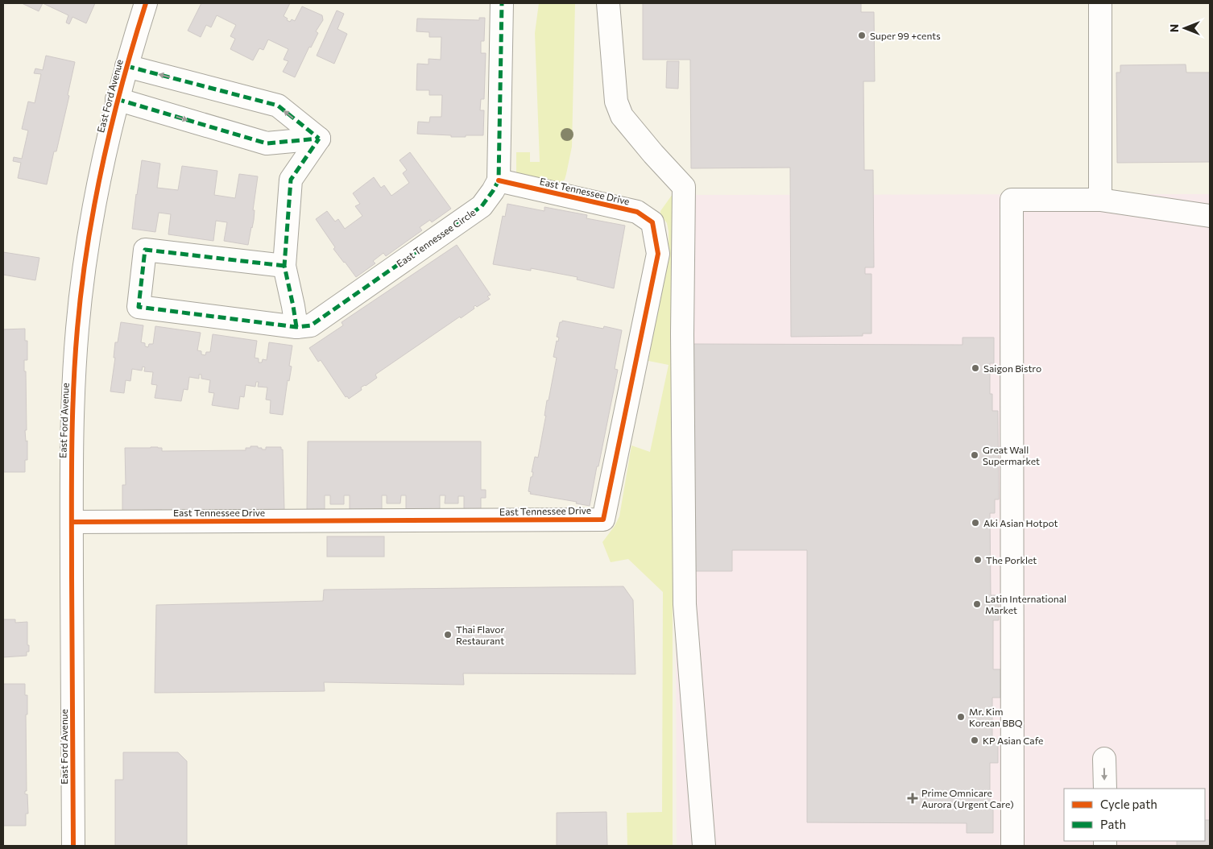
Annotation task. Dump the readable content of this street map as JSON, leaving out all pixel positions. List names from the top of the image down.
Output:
{
  "streets": {
    "street": ["East Ford Avenue", "East Tennessee Drive", "East Tennessee Circle"]
  },
  "crossings": [
    ["East Ford Avenue", "East Tennessee Drive"],
    ["East Tennessee Drive", "East Tennessee Circle"]
  ],
  "places": {
    "other": [
      "Super 99 +cents",
      "Saigon Bistro",
      "Great Wall Supermarket",
      "Aki Asian Hotpot",
      "The Porklet",
      "Latin International Market",
      "Thai Flavor Restaurant",
      "Mr. Kim Korean BBQ",
      "KP Asian Cafe"
    ],
    "health": ["Prime Omnicare Aurora (Urgent Care)"]
  },
  "legend": ["Cycle path", "Path"],
  "north": "left"
}
